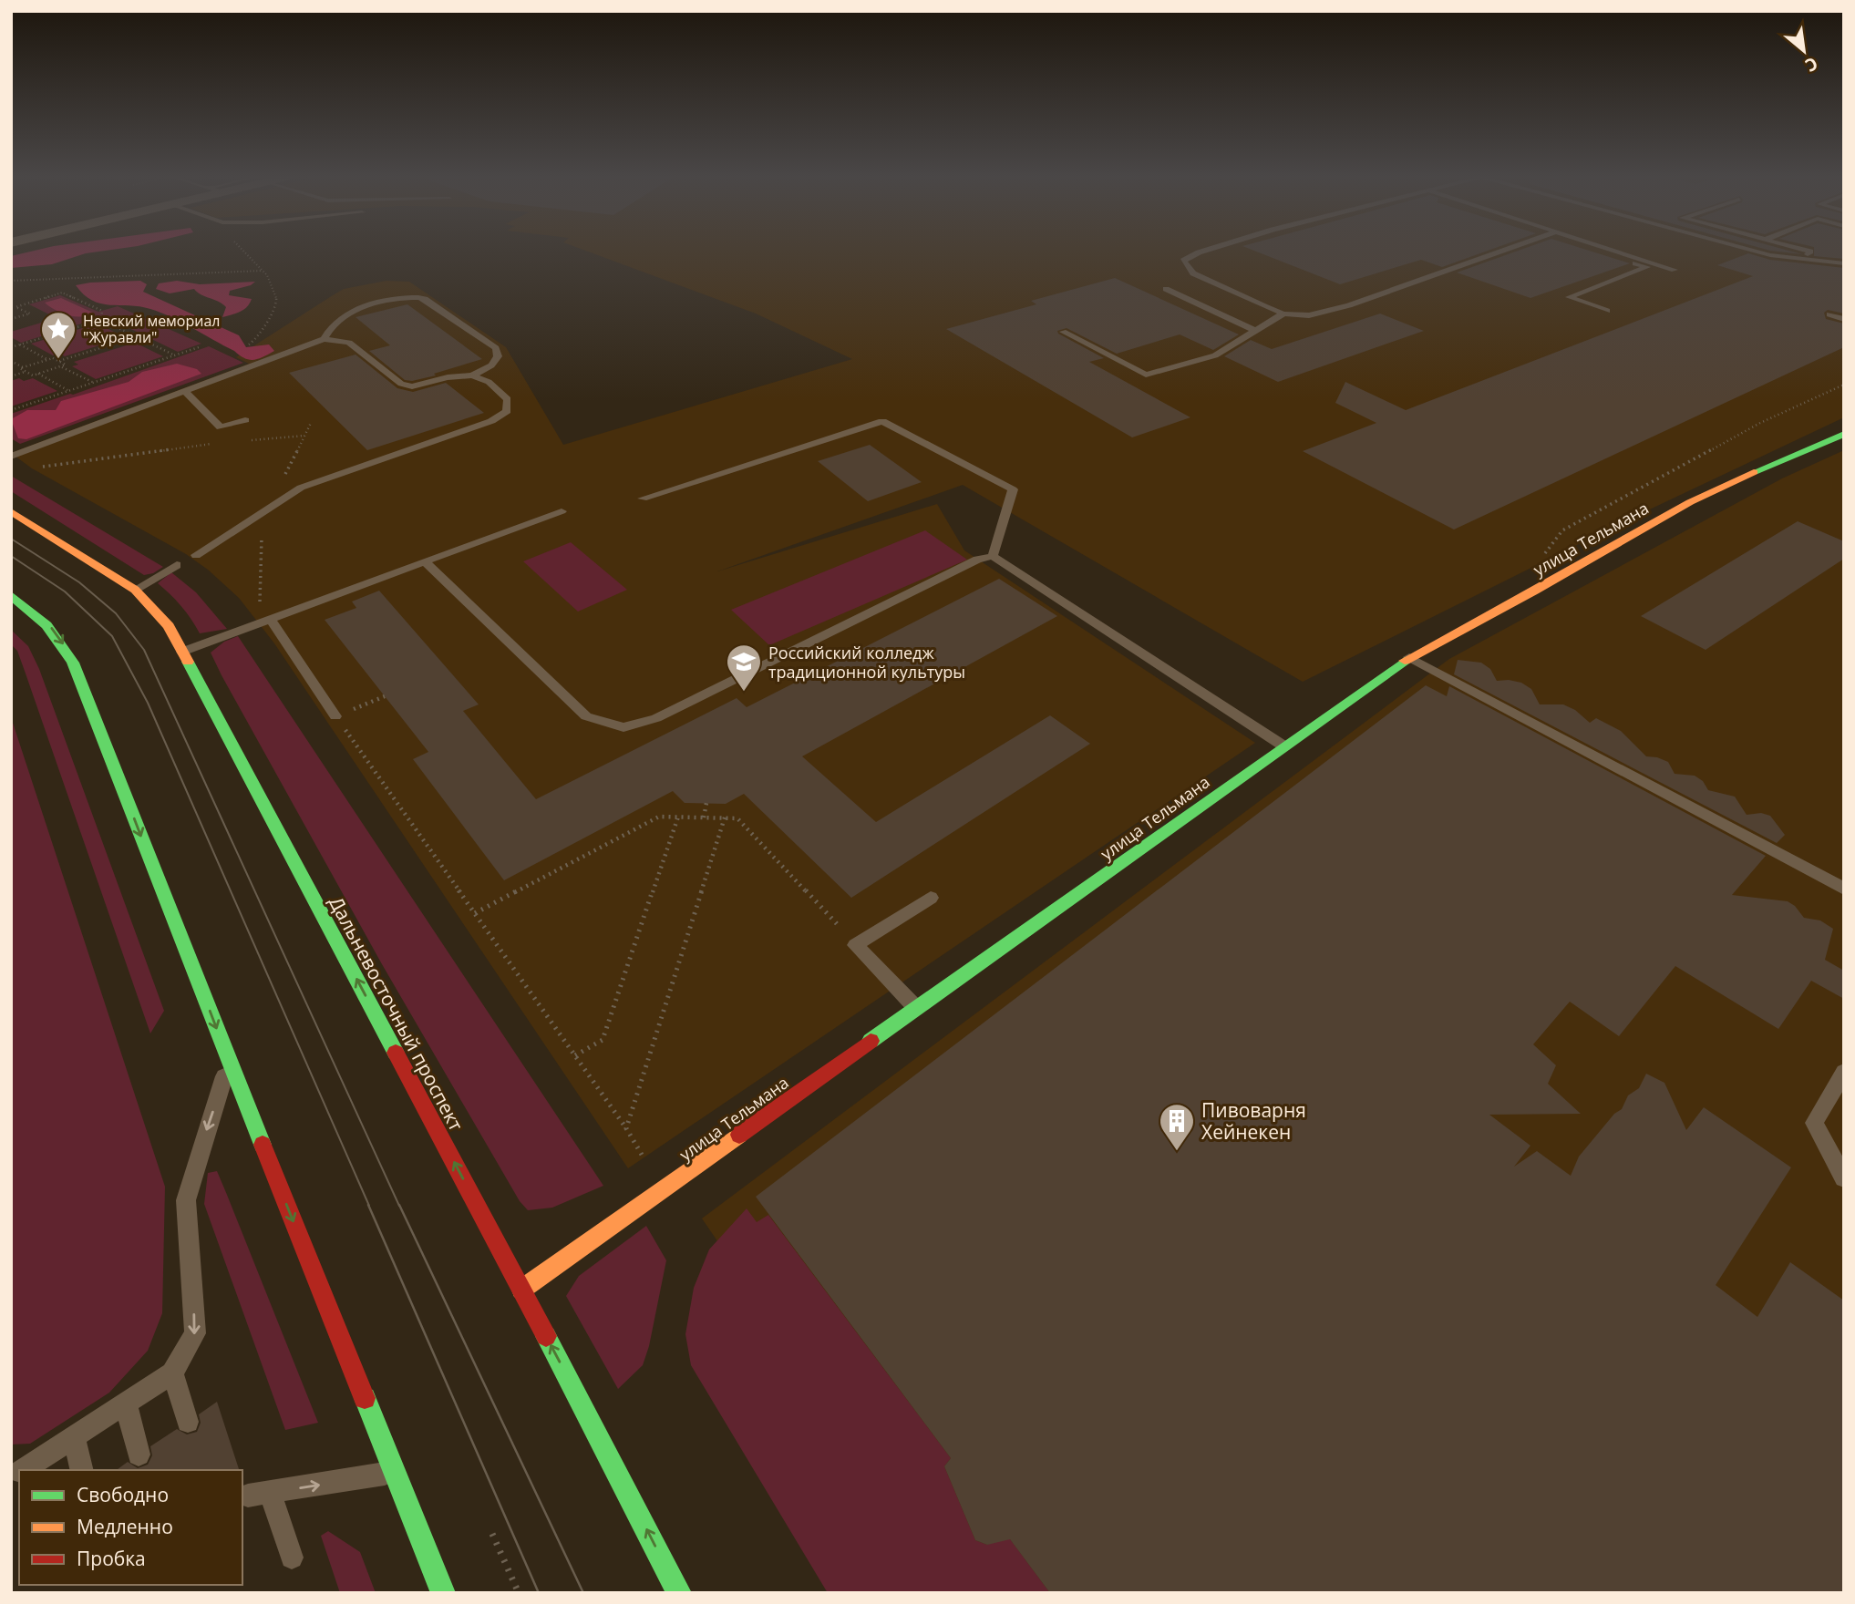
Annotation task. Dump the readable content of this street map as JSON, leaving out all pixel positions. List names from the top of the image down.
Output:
{
  "streets": {
    "main road": ["улица Тельмана", "Дальневосточный проспект"]
  },
  "crossings": [
    ["улица Тельмана", "Дальневосточный проспект"]
  ],
  "one_way": ["Дальневосточный проспект"],
  "places": {
    "place": ["Невский мемориал \"Журавли\""],
    "school or university": ["Российский колледж традиционной культуры"],
    "building": ["Пивоварня Хейнекен"]
  },
  "legend": ["Свободно", "Медленно", "Пробка"],
  "north": "bottom right"
}
